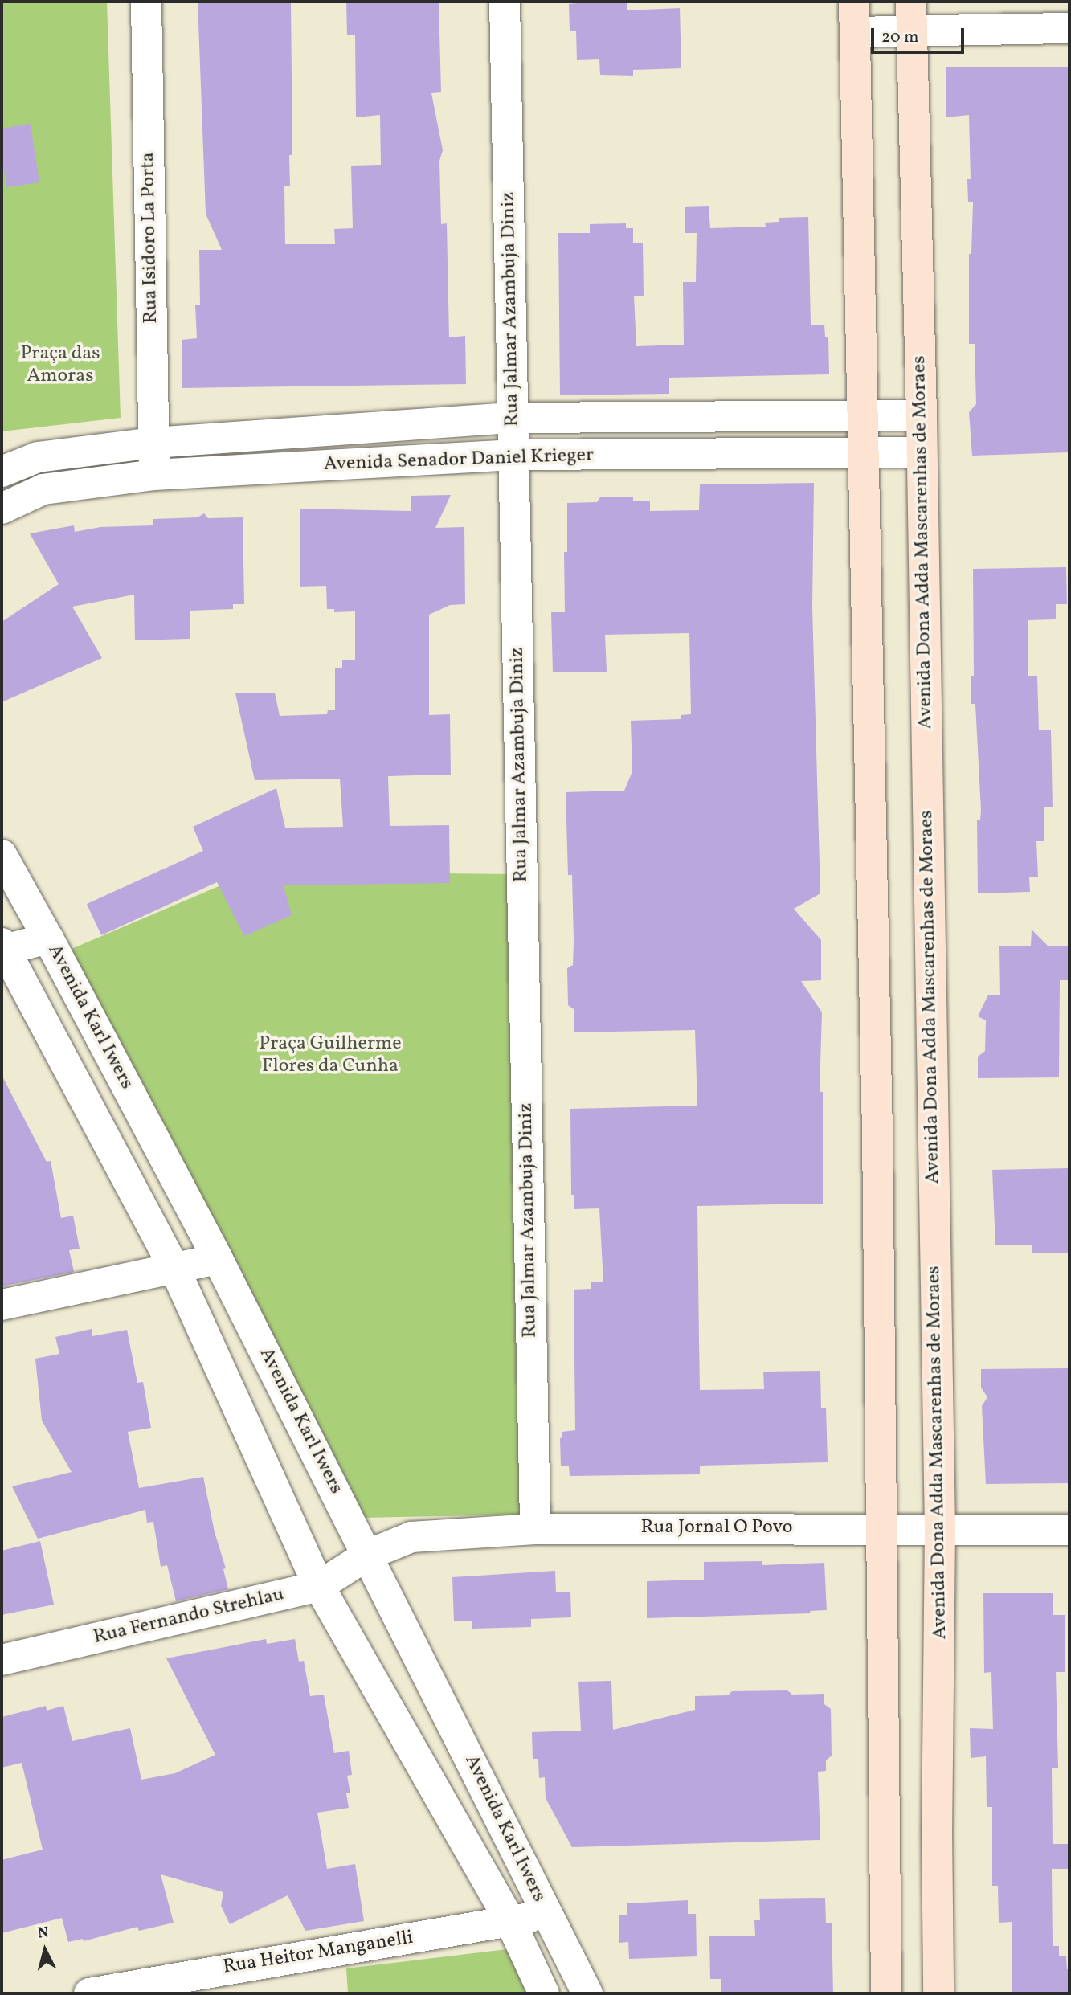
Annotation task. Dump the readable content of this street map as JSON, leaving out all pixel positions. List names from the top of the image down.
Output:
{
  "streets": {
    "main road": ["Avenida Dona Adda Mascarenhas de Moraes"],
    "street": [
      "Rua Isidoro La Porta",
      "Rua Jalmar Azambuja Diniz",
      "Avenida Senador Daniel Krieger",
      "Avenida Karl Iwers",
      "Rua Jornal O Povo",
      "Rua Fernando Strehlau",
      "Rua Heitor Manganelli"
    ]
  },
  "crossings": [
    ["Rua Isidoro La Porta", "Avenida Senador Daniel Krieger"],
    ["Rua Jalmar Azambuja Diniz", "Avenida Senador Daniel Krieger"],
    ["Rua Jalmar Azambuja Diniz", "Rua Jornal O Povo"],
    ["Avenida Senador Daniel Krieger", "Avenida Dona Adda Mascarenhas de Moraes"],
    ["Avenida Dona Adda Mascarenhas de Moraes", "Rua Jornal O Povo"],
    ["Avenida Karl Iwers", "Rua Jornal O Povo"],
    ["Avenida Karl Iwers", "Rua Fernando Strehlau"],
    ["Avenida Karl Iwers", "Rua Heitor Manganelli"],
    ["Rua Jornal O Povo", "Rua Fernando Strehlau"]
  ],
  "parks": ["Praça das Amoras", "Praça Guilherme Flores da Cunha"],
  "scale_bar": "20 m",
  "north": "top"
}
